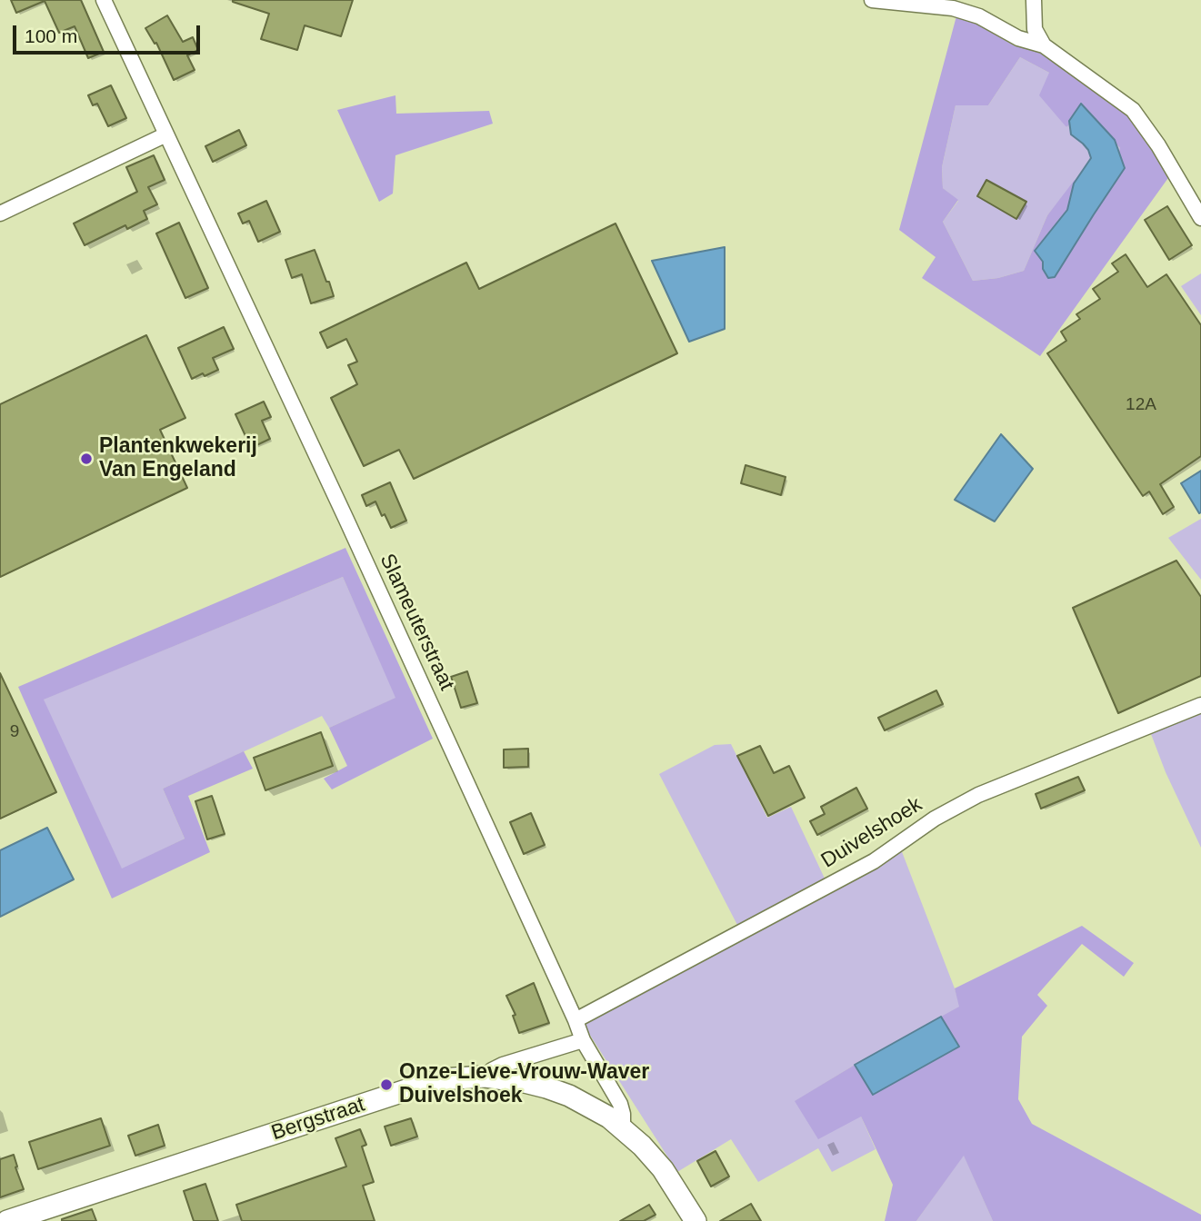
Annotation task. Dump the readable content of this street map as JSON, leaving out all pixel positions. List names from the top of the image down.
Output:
{
  "streets": {
    "street": ["Slameuterstraat", "Duivelshoek", "Bergstraat"]
  },
  "crossings": [
    ["Slameuterstraat", "Duivelshoek"],
    ["Slameuterstraat", "Bergstraat"]
  ],
  "places": ["Plantenkwekerij Van Engeland", "Onze-Lieve-Vrouw-Waver Duivelshoek"],
  "house_numbers": ["12A", "9"],
  "scale_bar": "100 m"
}
